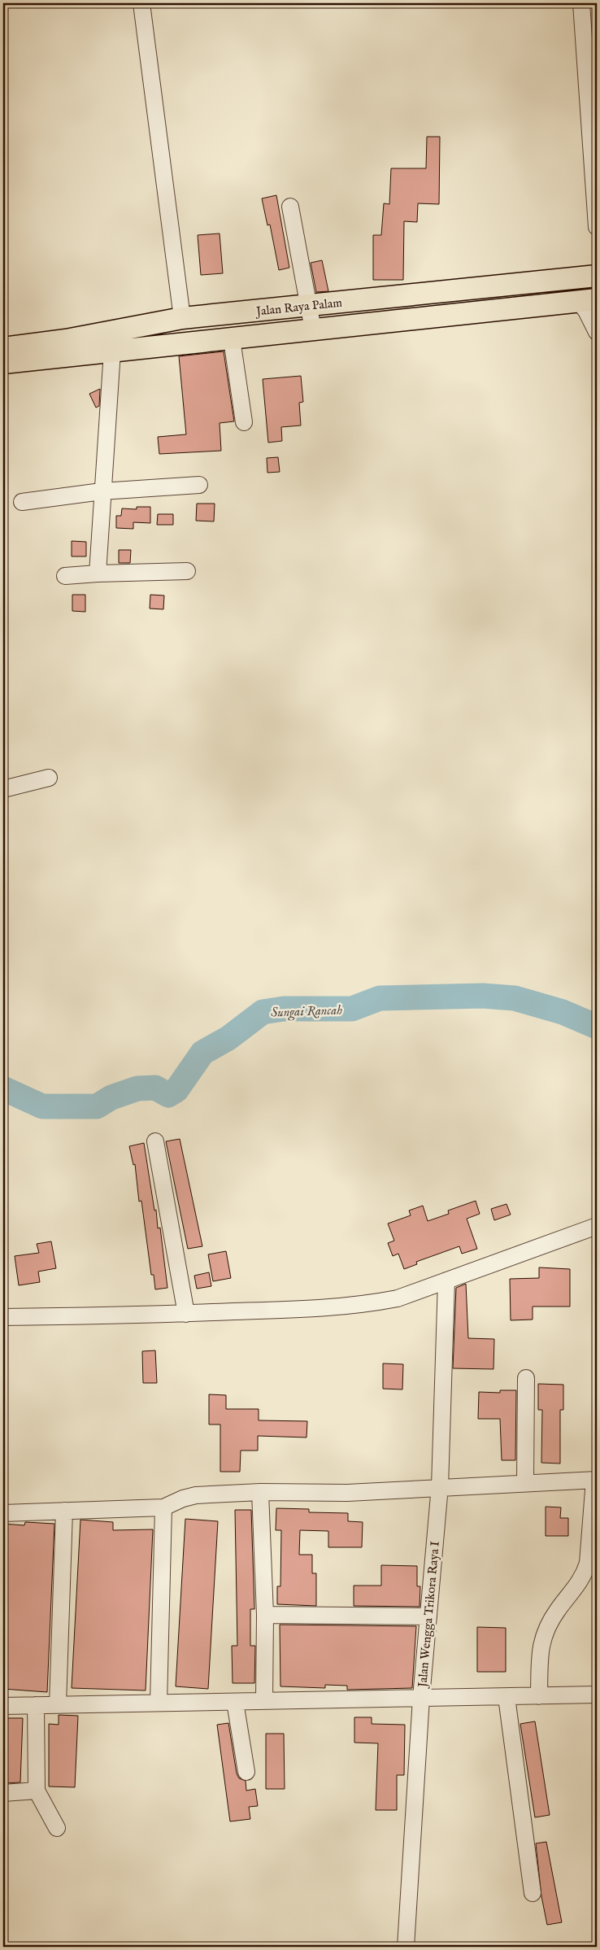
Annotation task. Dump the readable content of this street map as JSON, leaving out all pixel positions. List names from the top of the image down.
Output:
{
  "streets": {
    "main road": ["Jalan Raya Palam"],
    "street": ["Jalan Wengga Trikora Raya I"]
  },
  "water": ["Sungai Rancah"]
}
